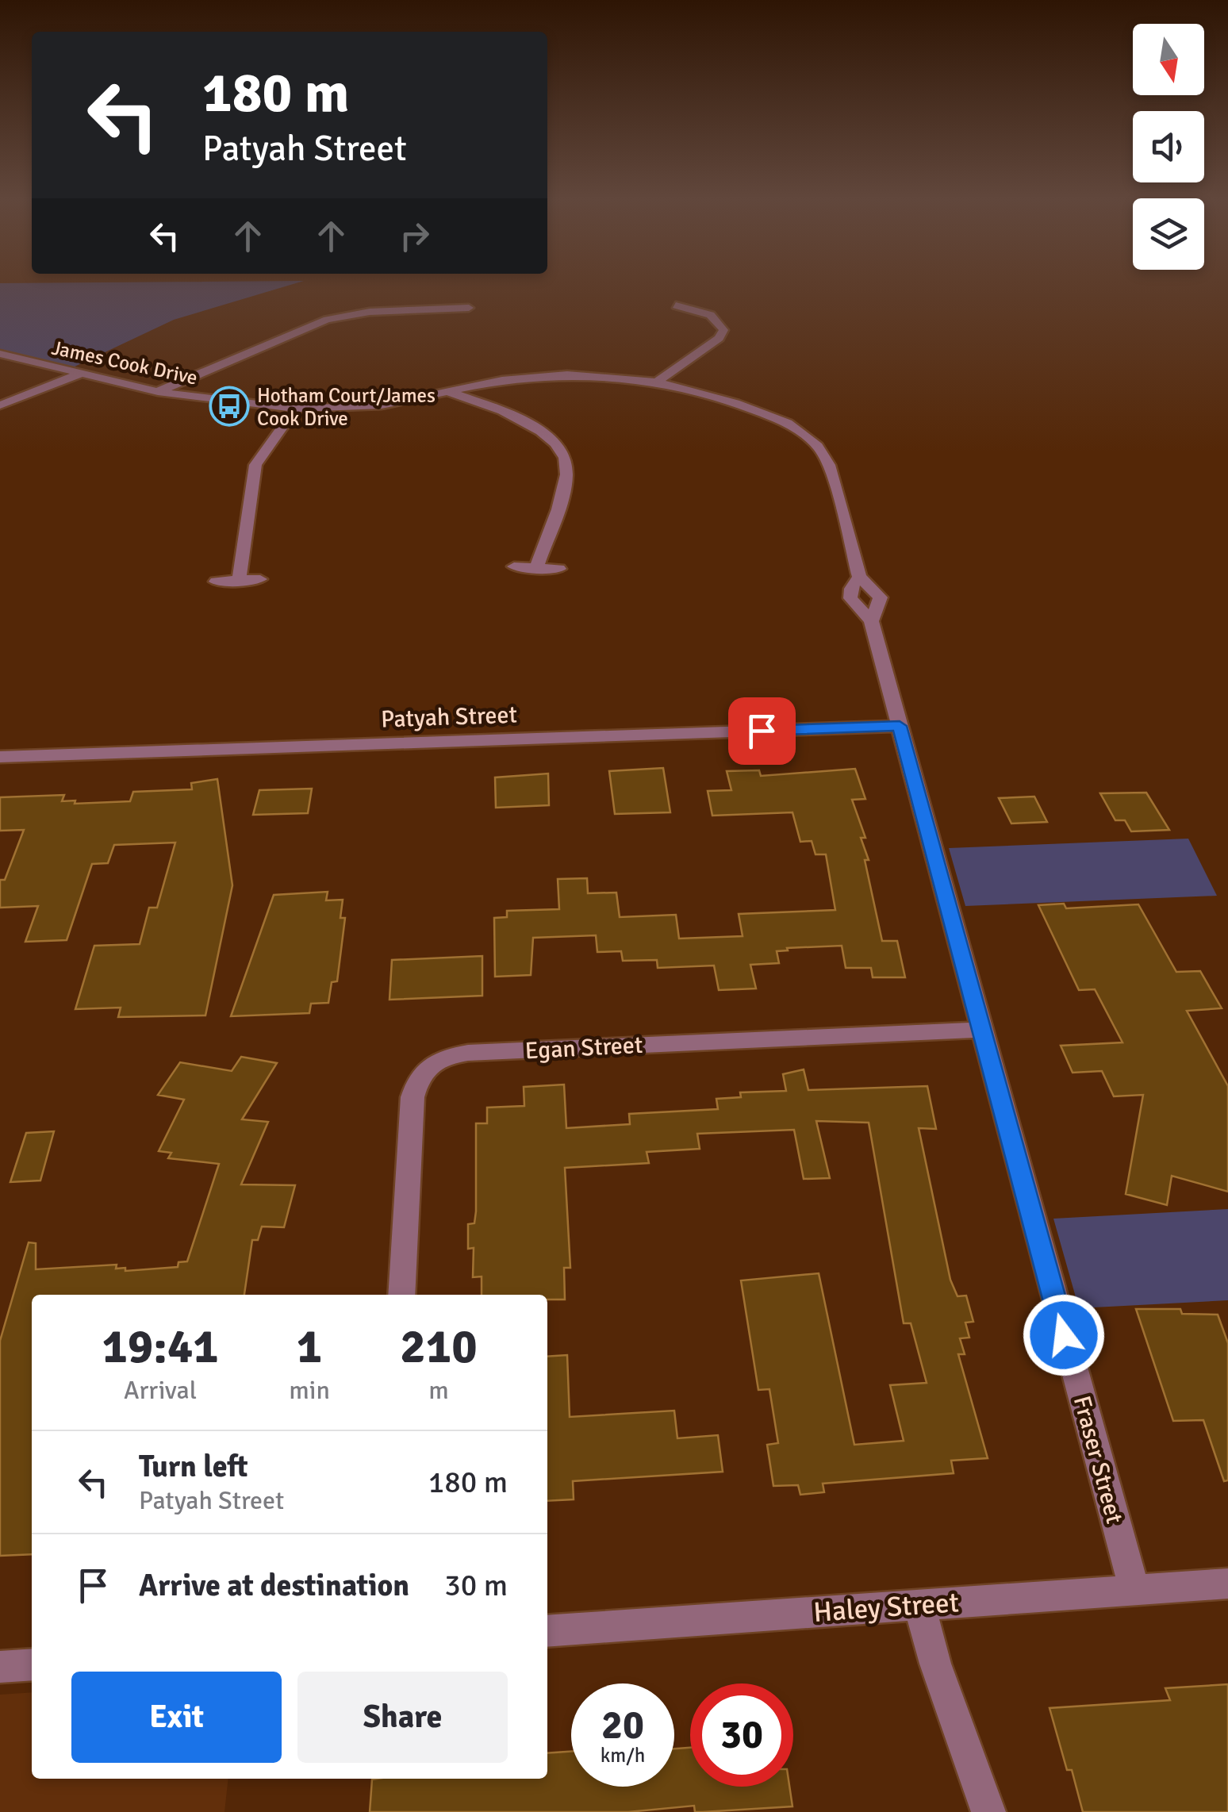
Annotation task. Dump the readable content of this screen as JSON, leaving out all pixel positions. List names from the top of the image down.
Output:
{
  "streets": {
    "street": [
      "James Cook Drive",
      "Patyah Street",
      "Egan Street",
      "Fraser Street",
      "Haley Street"
    ]
  },
  "crossings": [
    ["James Cook Drive", "Fraser Street"],
    ["Patyah Street", "Fraser Street"],
    ["Egan Street", "Fraser Street"],
    ["Fraser Street", "Haley Street"]
  ],
  "places": {
    "bus stop": ["Hotham Court/James Cook Drive"]
  },
  "north": "bottom",
  "page": {
    "turn": ["180 m", "Patyah Street"],
    "eta": [
      "19:41",
      "Arrival",
      "1",
      "min",
      "210",
      "m"
    ],
    "list": [
      {
        "name": "Turn left",
        "note": "Patyah Street",
        "value": "180 m"
      },
      {
        "name": "Arrive at destination",
        "value": "30 m"
      }
    ],
    "buttons": ["Exit", "Share"],
    "speed": "20 km/h",
    "limit": "30"
  }
}
